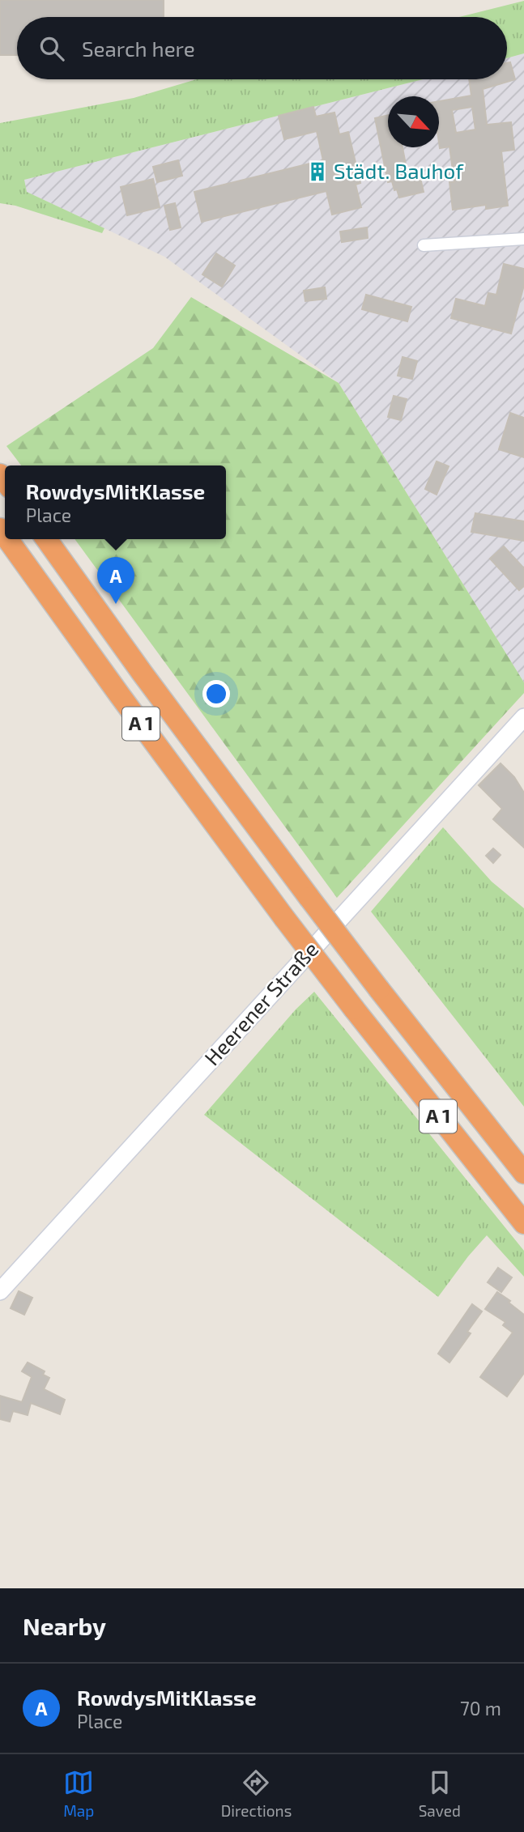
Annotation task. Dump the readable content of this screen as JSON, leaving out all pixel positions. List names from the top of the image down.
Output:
{
  "streets": {
    "highway": ["A 1"],
    "main road": ["Heerener Straße"]
  },
  "places": {
    "building": ["Städt. Bauhof"]
  },
  "north": "bottom right",
  "page": {
    "search": "Search here",
    "popup": ["RowdysMitKlasse", "Place"],
    "pins": "A",
    "heading": "Nearby",
    "list": [
      {
        "mark": "A",
        "name": "RowdysMitKlasse",
        "note": "Place",
        "value": "70 m"
      }
    ],
    "nav": ["Map", "Directions", "Saved"]
  }
}
